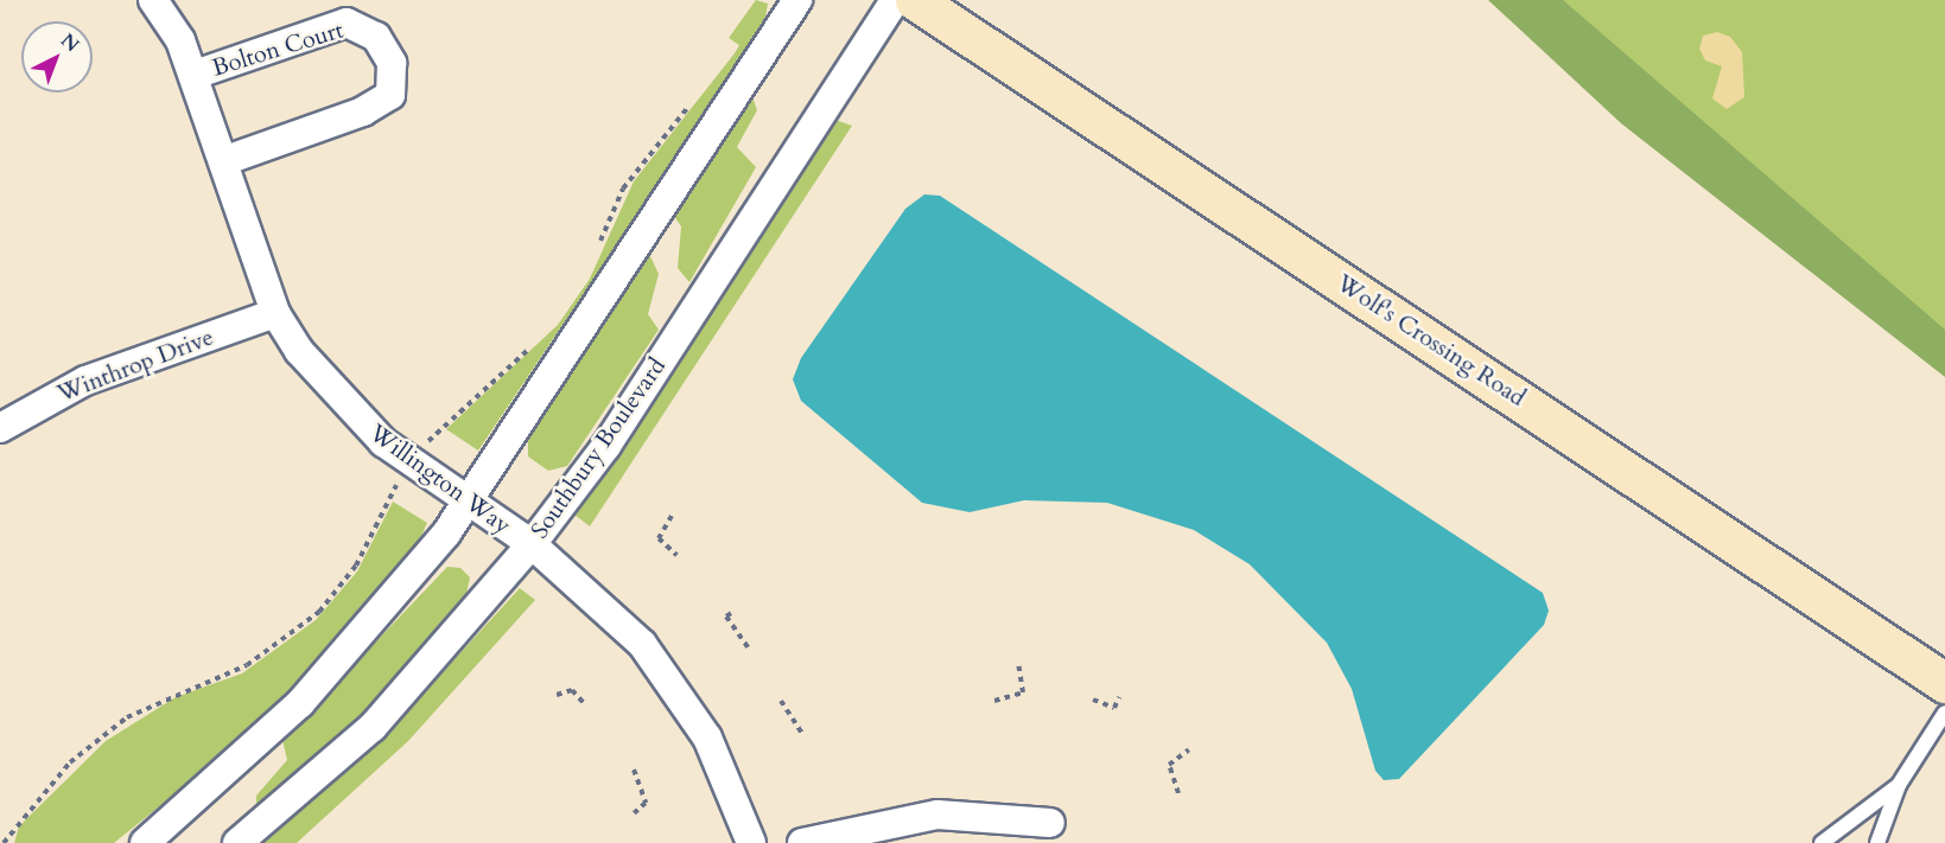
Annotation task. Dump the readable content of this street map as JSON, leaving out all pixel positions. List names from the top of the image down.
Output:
{
  "streets": {
    "main road": ["Wolf's Crossing Road"],
    "street": [
      "Bolton Court",
      "Winthrop Drive",
      "Southbury Boulevard",
      "Willington Way"
    ]
  },
  "crossings": [
    ["Bolton Court", "Willington Way"],
    ["Winthrop Drive", "Willington Way"],
    ["Southbury Boulevard", "Willington Way"]
  ],
  "north": "top right"
}
